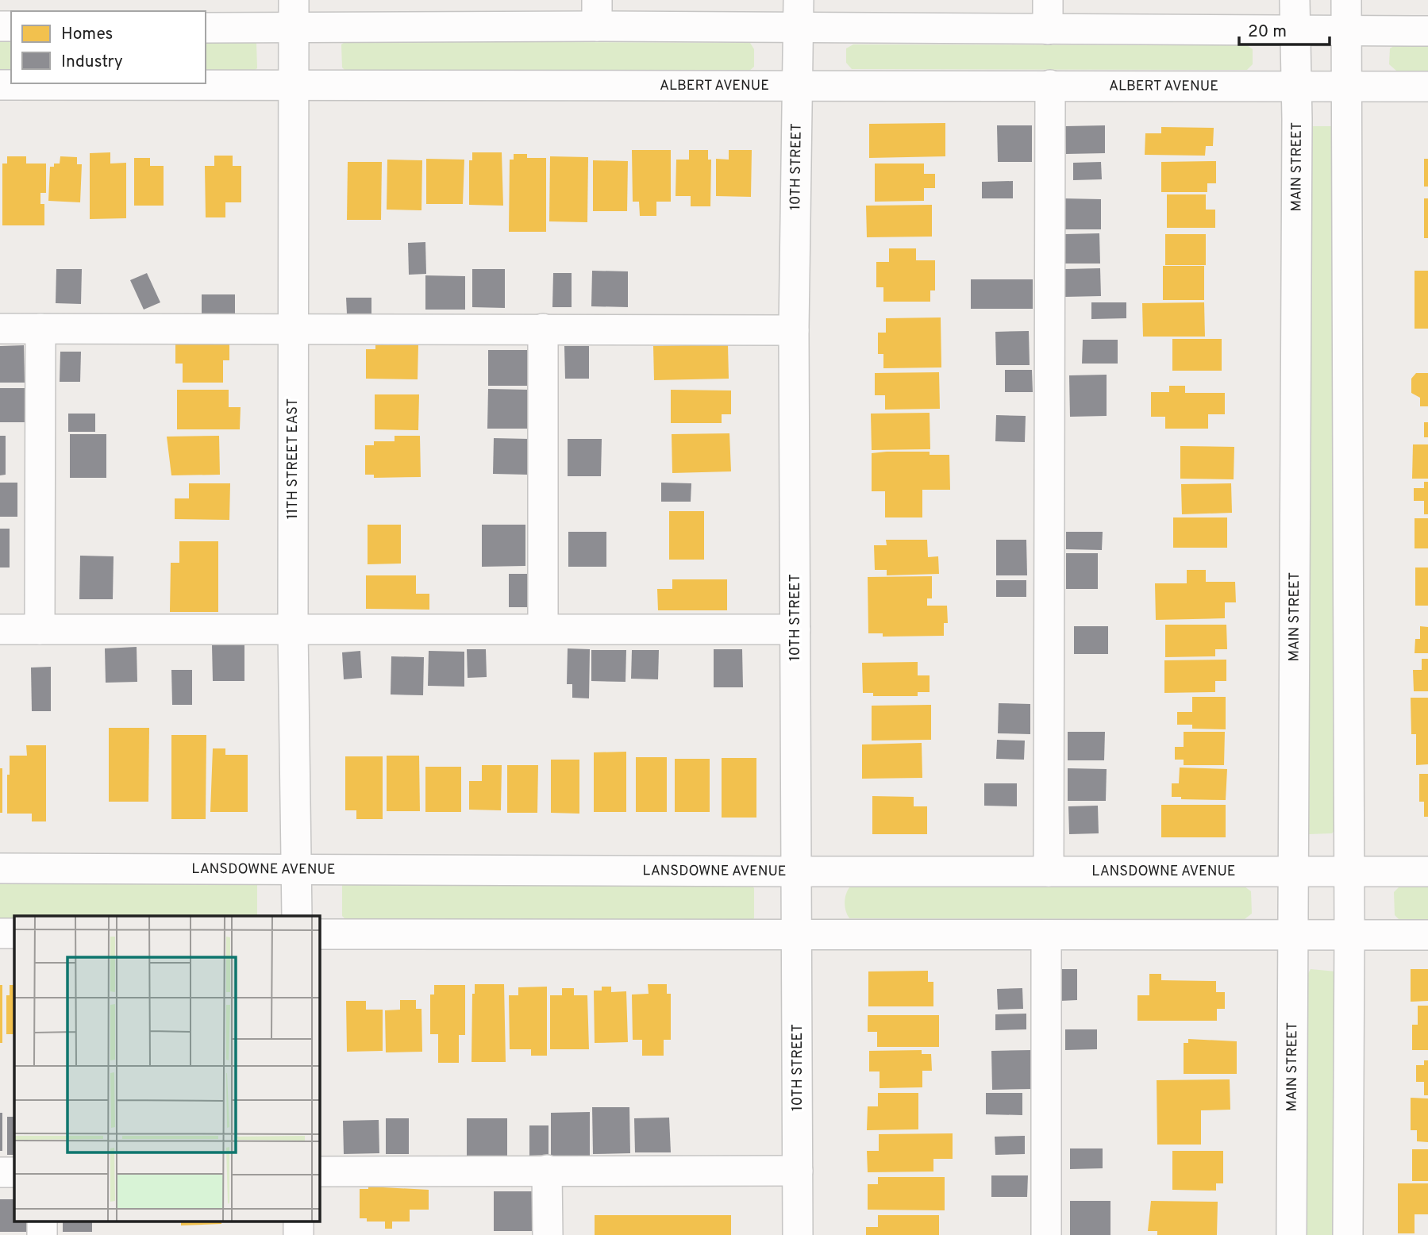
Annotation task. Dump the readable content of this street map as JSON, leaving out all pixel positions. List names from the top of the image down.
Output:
{
  "streets": {
    "street": [
      "ALBERT AVENUE",
      "10TH STREET",
      "MAIN STREET",
      "11TH STREET EAST",
      "LANSDOWNE AVENUE"
    ]
  },
  "crossings": [
    ["ALBERT AVENUE", "10TH STREET"],
    ["ALBERT AVENUE", "MAIN STREET"],
    ["ALBERT AVENUE", "11TH STREET EAST"],
    ["10TH STREET", "LANSDOWNE AVENUE"],
    ["MAIN STREET", "LANSDOWNE AVENUE"],
    ["11TH STREET EAST", "LANSDOWNE AVENUE"]
  ],
  "legend": ["Homes", "Industry"],
  "scale_bar": "20 m"
}
